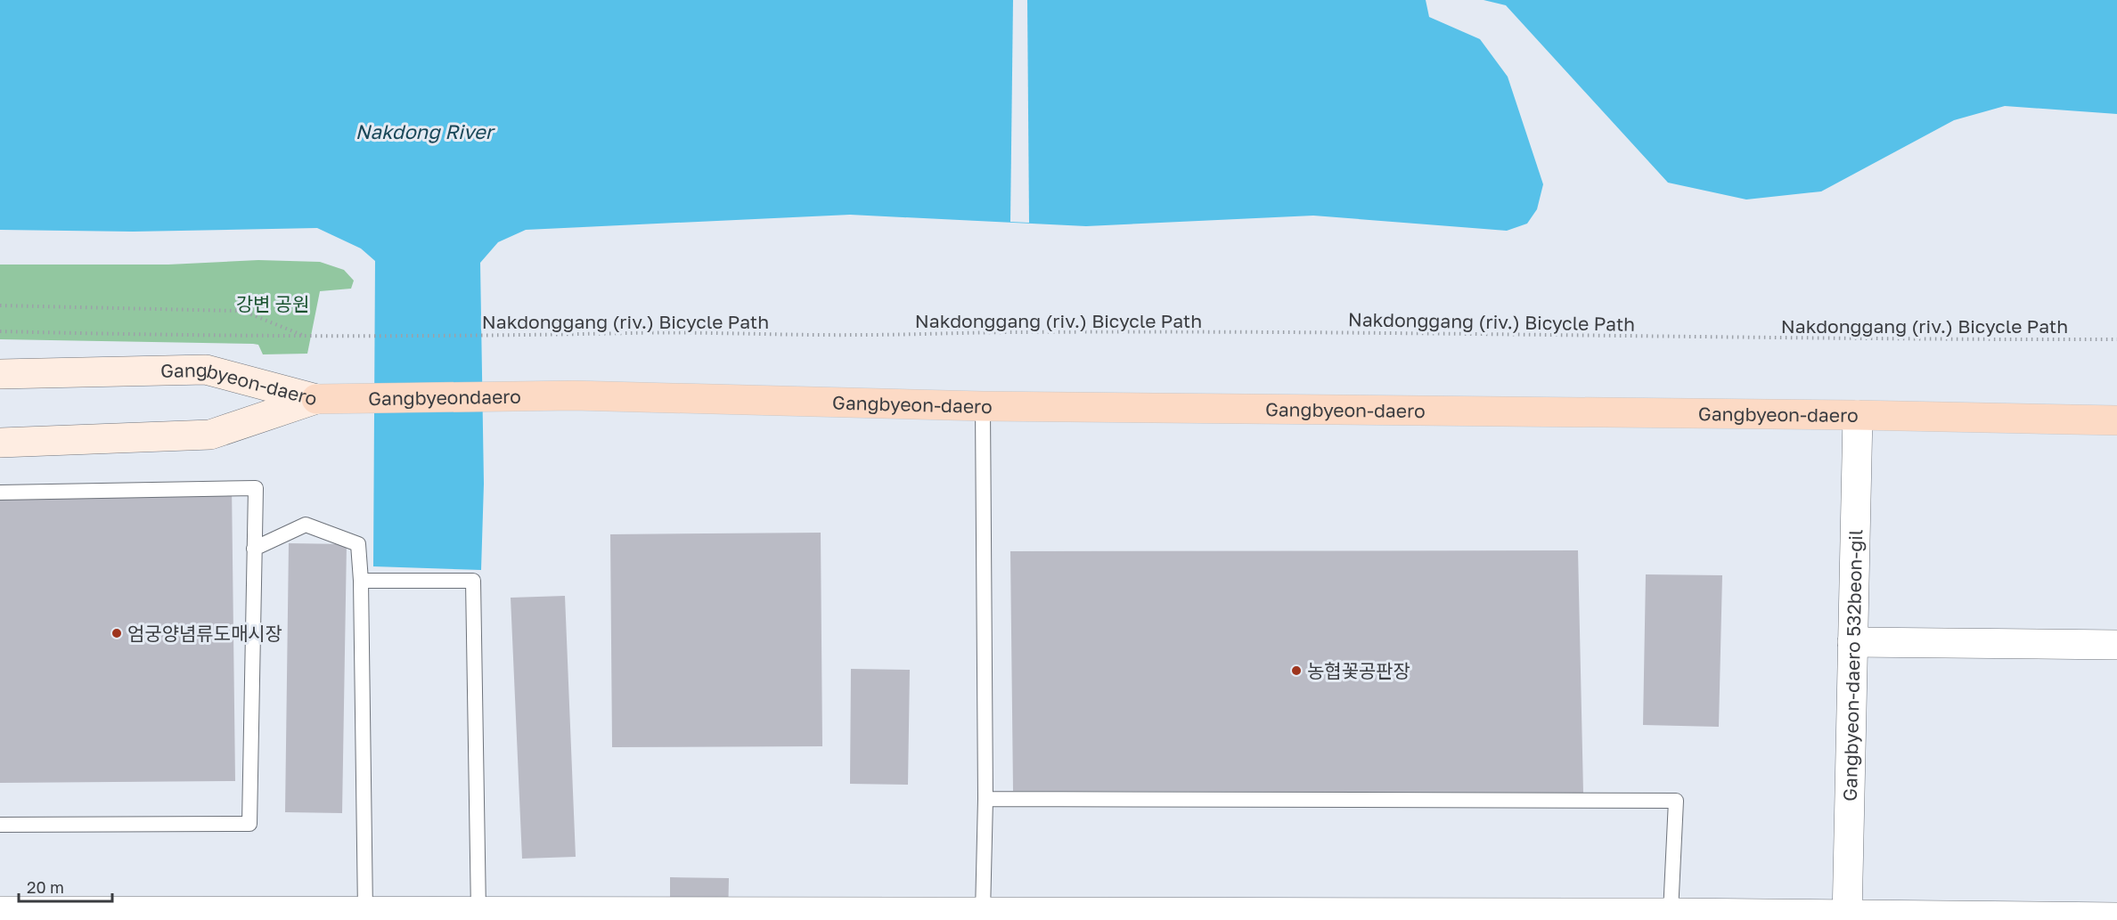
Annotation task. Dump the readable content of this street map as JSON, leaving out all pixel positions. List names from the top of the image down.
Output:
{
  "streets": {
    "main road": ["Gangbyeon-daero", "Gangbyeondaero"],
    "street": ["Gangbyeon-daero 532beon-gil"],
    "path": ["Nakdonggang (riv.) Bicycle Path"]
  },
  "crossings": [
    ["Gangbyeon-daero", "Gangbyeondaero"],
    ["Gangbyeon-daero", "Gangbyeon-daero 532beon-gil"]
  ],
  "water": ["Nakdong River"],
  "parks": ["강변 공원"],
  "places": ["엄궁양념류도매시장", "농협꽃공판장"],
  "scale_bar": "20 m"
}
